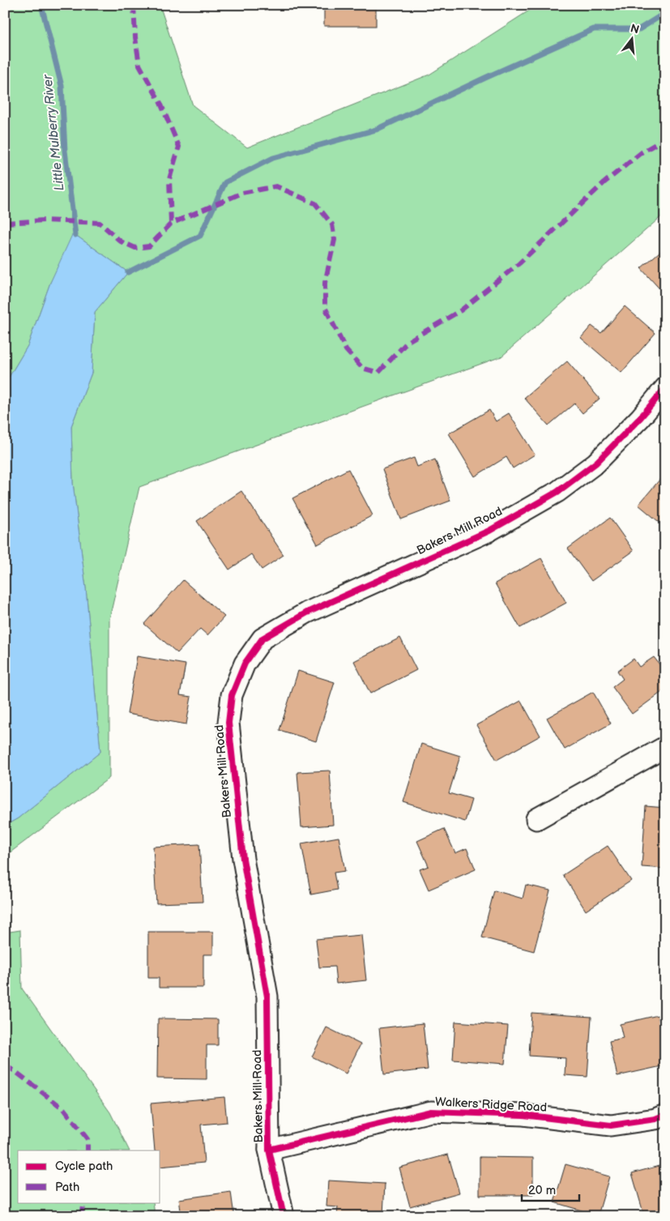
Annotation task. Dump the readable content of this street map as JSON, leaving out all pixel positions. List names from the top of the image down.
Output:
{
  "streets": {
    "street": ["Bakers Mill Road", "Walkers Ridge Road"]
  },
  "crossings": [
    ["Bakers Mill Road", "Walkers Ridge Road"]
  ],
  "water": ["Little Mulberry River"],
  "legend": ["Cycle path", "Path"],
  "scale_bar": "20 m",
  "north": "top"
}
